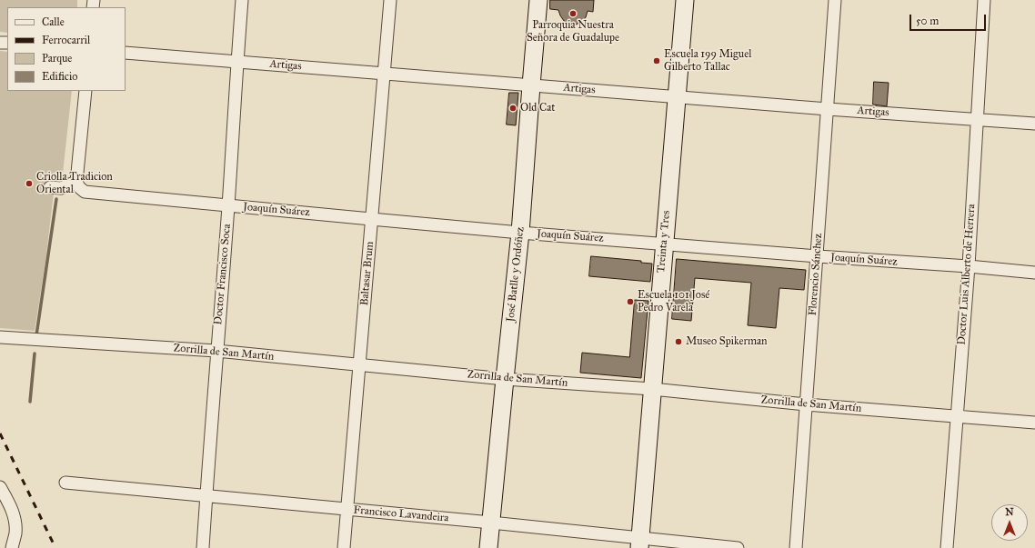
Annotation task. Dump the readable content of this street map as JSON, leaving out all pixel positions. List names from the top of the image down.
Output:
{
  "streets": {
    "street": [
      "Artigas",
      "Joaquín Suárez",
      "Treinta y Tres",
      "Baltasar Brum",
      "Doctor Francisco Soca",
      "José Batlle y Ordóñez",
      "Florencio Sánchez",
      "Doctor Luis Alberto de Herrera",
      "Zorrilla de San Martín",
      "Francisco Lavandeira"
    ]
  },
  "crossings": [
    ["Artigas", "Treinta y Tres"],
    ["Artigas", "Baltasar Brum"],
    ["Artigas", "Doctor Francisco Soca"],
    ["Artigas", "José Batlle y Ordóñez"],
    ["Artigas", "Florencio Sánchez"],
    ["Artigas", "Doctor Luis Alberto de Herrera"],
    ["Joaquín Suárez", "Treinta y Tres"],
    ["Joaquín Suárez", "Baltasar Brum"],
    ["Joaquín Suárez", "Doctor Francisco Soca"],
    ["Joaquín Suárez", "José Batlle y Ordóñez"],
    ["Joaquín Suárez", "Florencio Sánchez"],
    ["Joaquín Suárez", "Doctor Luis Alberto de Herrera"],
    ["Treinta y Tres", "Zorrilla de San Martín"],
    ["Treinta y Tres", "Francisco Lavandeira"],
    ["Baltasar Brum", "Zorrilla de San Martín"],
    ["Baltasar Brum", "Francisco Lavandeira"],
    ["Doctor Francisco Soca", "Zorrilla de San Martín"],
    ["Doctor Francisco Soca", "Francisco Lavandeira"],
    ["José Batlle y Ordóñez", "Zorrilla de San Martín"],
    ["José Batlle y Ordóñez", "Francisco Lavandeira"],
    ["Florencio Sánchez", "Zorrilla de San Martín"],
    ["Doctor Luis Alberto de Herrera", "Zorrilla de San Martín"]
  ],
  "places": [
    "Parroquia Nuestra Señora de Guadalupe",
    "Escuela 199 Miguel Gilberto Tallac",
    "Old Cat",
    "Criolla Tradicion Oriental",
    "Escuela 101 José Pedro Varela",
    "Museo Spikerman"
  ],
  "legend": [
    "Calle",
    "Ferrocarril",
    "Parque",
    "Edificio"
  ],
  "scale_bar": "50 m",
  "north": "top"
}
